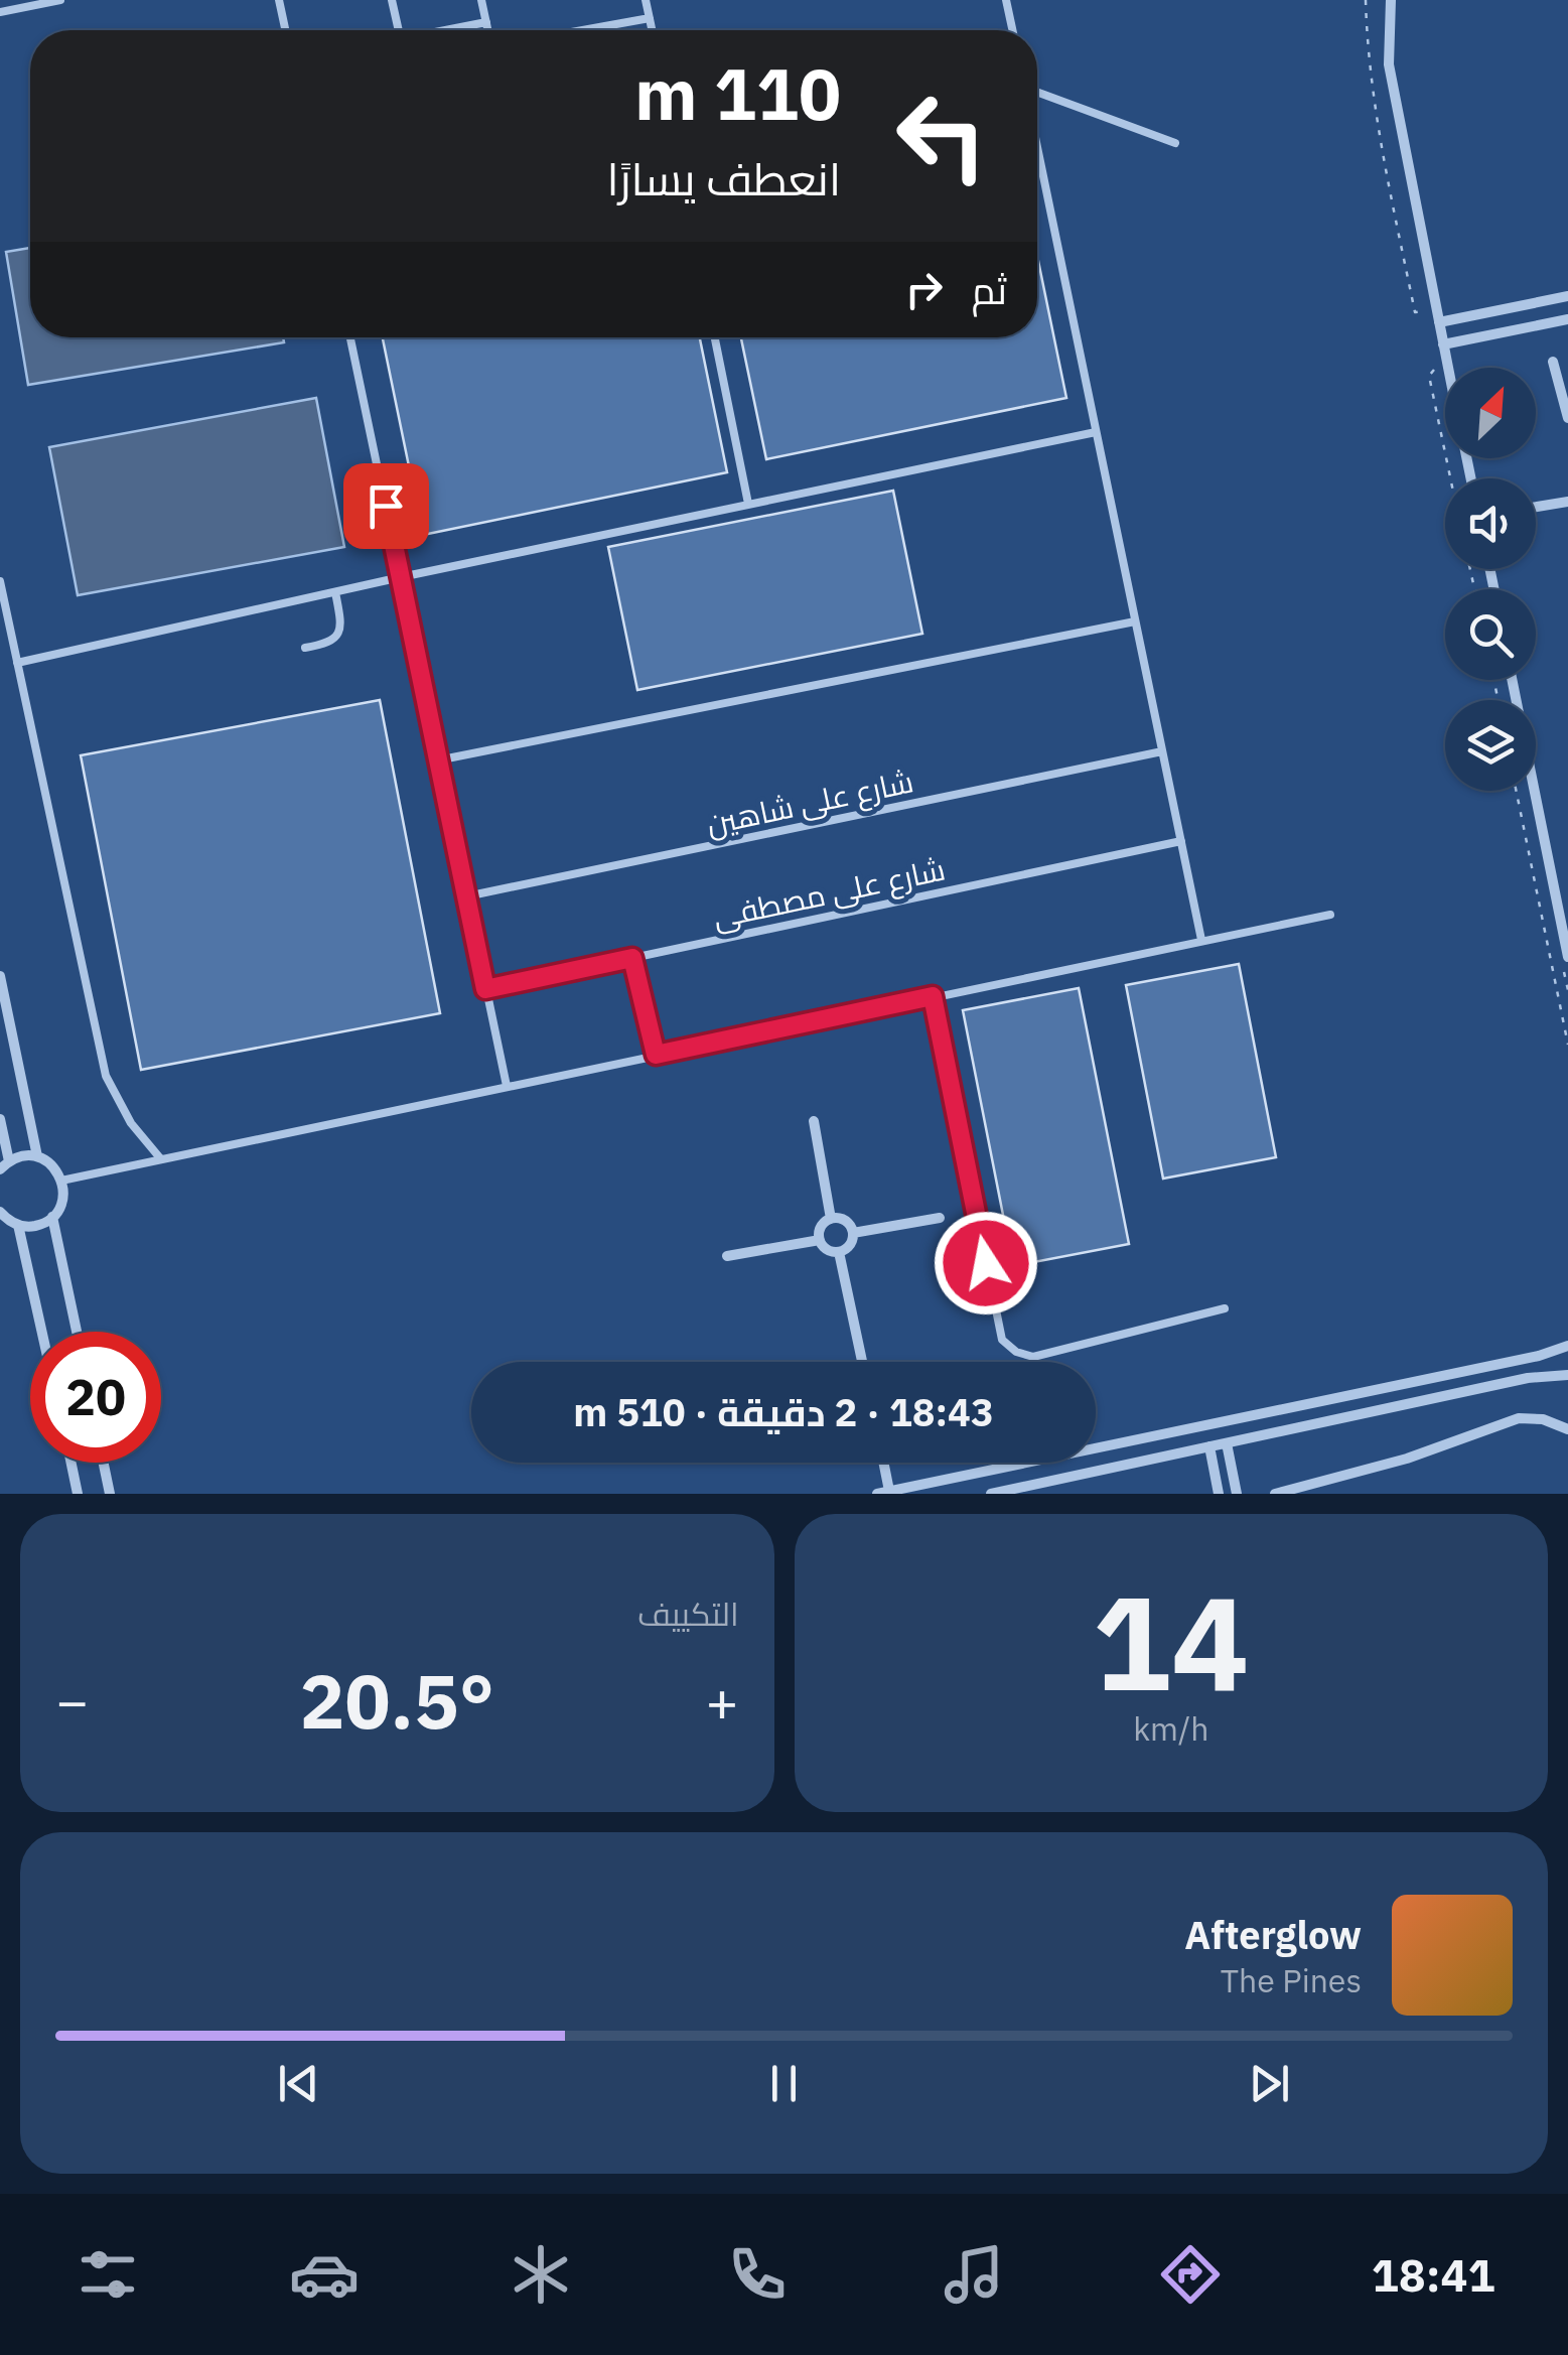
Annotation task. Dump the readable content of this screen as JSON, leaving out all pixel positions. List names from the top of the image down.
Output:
{
  "streets": {
    "lane": ["شارع على شاهين", "شارع على مصطفى"]
  },
  "north": "top right",
  "page": {
    "turn": ["110 m", "انعطف يسارًا"],
    "then": "ثم",
    "limit": "20",
    "trip": "18:43 · 2 دقيقة · 510 m",
    "tile": [
      ["14", "km/h"],
      "التكييف"
    ],
    "heat": ["−", "20.5°", "+"],
    "song": ["Afterglow", "The Pines"],
    "tabs": "18:41"
  }
}
